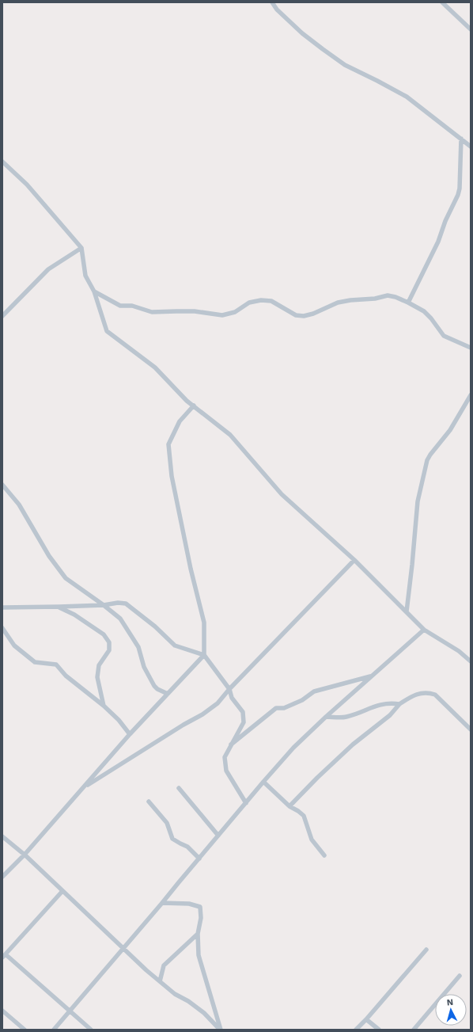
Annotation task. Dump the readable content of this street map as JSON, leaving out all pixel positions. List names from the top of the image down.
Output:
{
  "north": "top"
}
